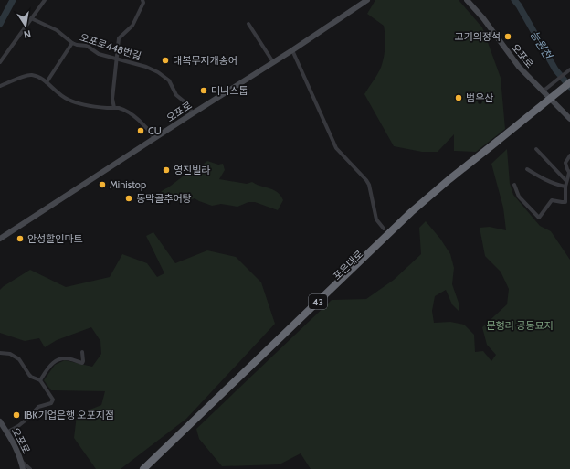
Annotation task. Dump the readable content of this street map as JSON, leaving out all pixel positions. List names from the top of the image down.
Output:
{
  "streets": {
    "highway": ["포은대로", "43"],
    "street": ["오포로448번길", "오포로"]
  },
  "crossings": [
    ["오포로448번길", "오포로"],
    ["포은대로", "43"]
  ],
  "water": ["능원천"],
  "parks": ["문형리 공동묘지"],
  "places": [
    "고기의정석",
    "대복무지개송어",
    "미니스톱",
    "범우산",
    "CU",
    "영진빌라",
    "Ministop",
    "동막골추어탕",
    "안성할인마트",
    "IBK기업은행 오포지점"
  ],
  "north": "bottom"
}
